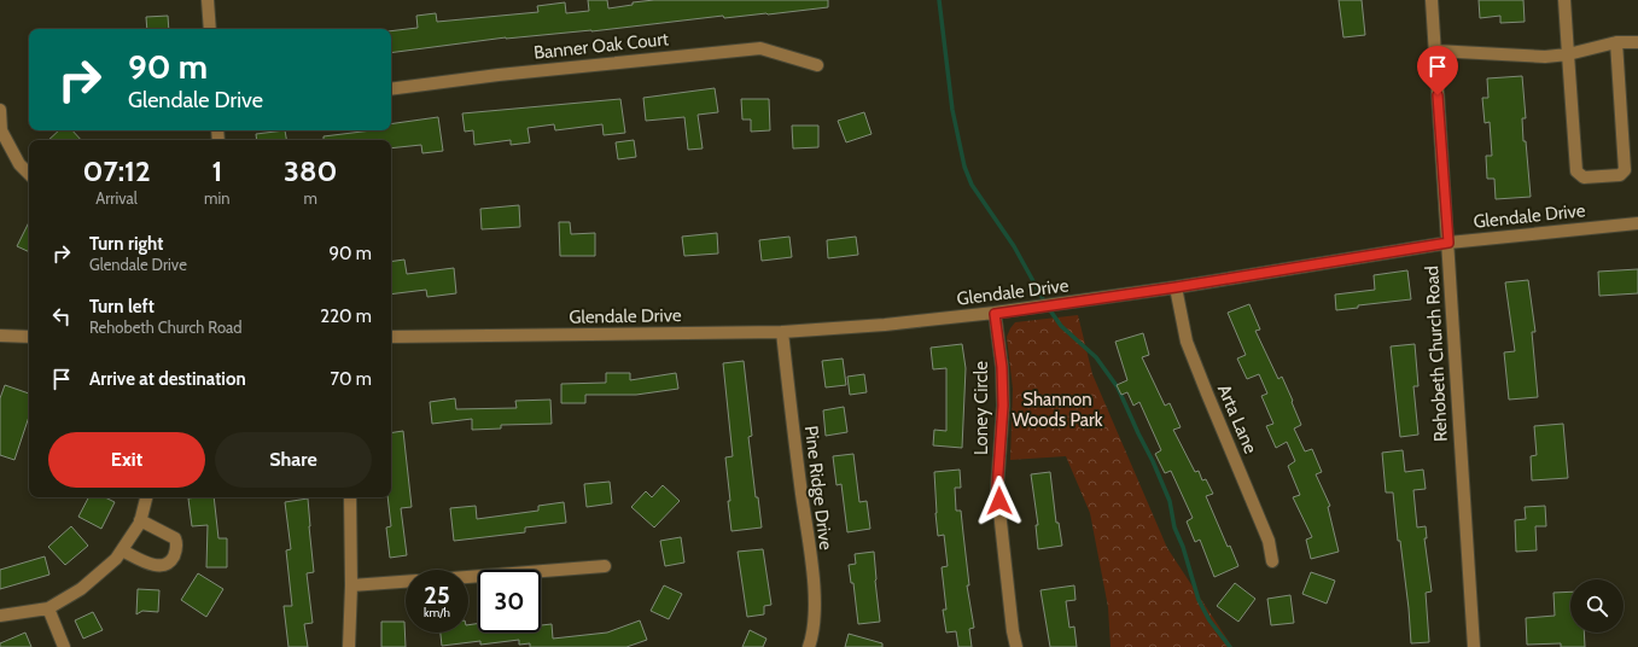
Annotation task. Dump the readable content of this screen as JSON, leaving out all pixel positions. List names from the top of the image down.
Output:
{
  "streets": {
    "street": [
      "Banner Oak Court",
      "Glendale Drive",
      "Rehobeth Church Road",
      "Loney Circle",
      "Arta Lane",
      "Pine Ridge Drive"
    ]
  },
  "crossings": [
    ["Glendale Drive", "Rehobeth Church Road"],
    ["Glendale Drive", "Loney Circle"],
    ["Glendale Drive", "Arta Lane"],
    ["Glendale Drive", "Pine Ridge Drive"]
  ],
  "parks": ["Shannon Woods Park"],
  "page": {
    "turn": ["90 m", "Glendale Drive"],
    "eta": [
      "07:12",
      "Arrival",
      "1",
      "min",
      "380",
      "m"
    ],
    "list": [
      {
        "name": "Turn right",
        "note": "Glendale Drive",
        "value": "90 m"
      },
      {
        "name": "Turn left",
        "note": "Rehobeth Church Road",
        "value": "220 m"
      },
      {
        "name": "Arrive at destination",
        "value": "70 m"
      }
    ],
    "buttons": ["Exit", "Share"],
    "speed": "25 km/h",
    "limit": "30"
  }
}
